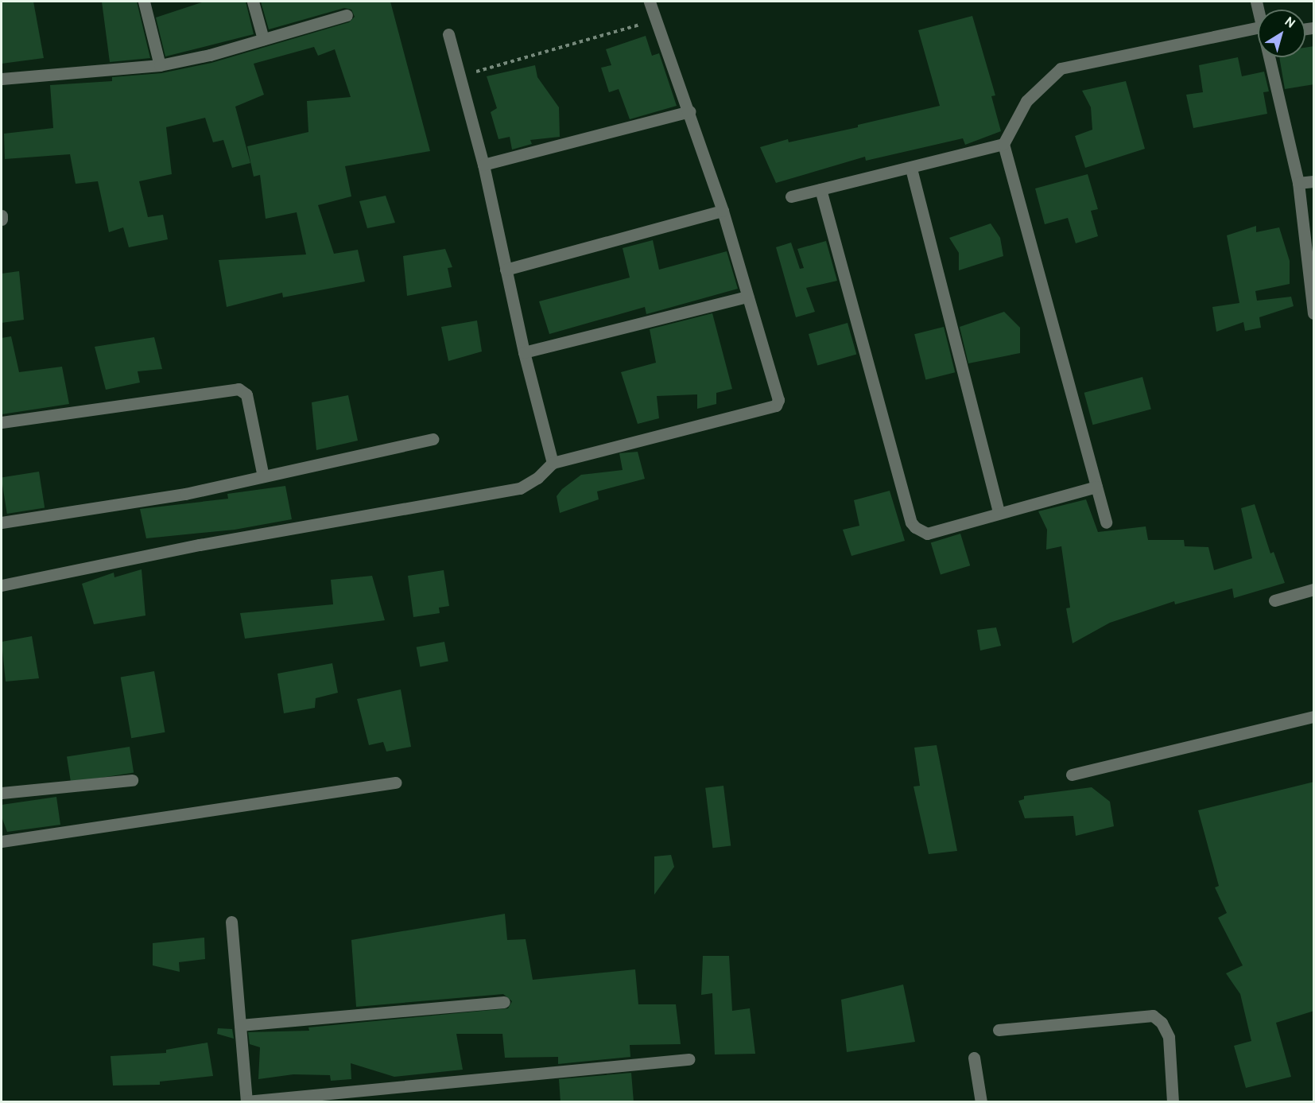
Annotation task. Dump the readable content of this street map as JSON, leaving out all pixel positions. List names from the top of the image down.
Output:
{
  "north": "top right"
}
